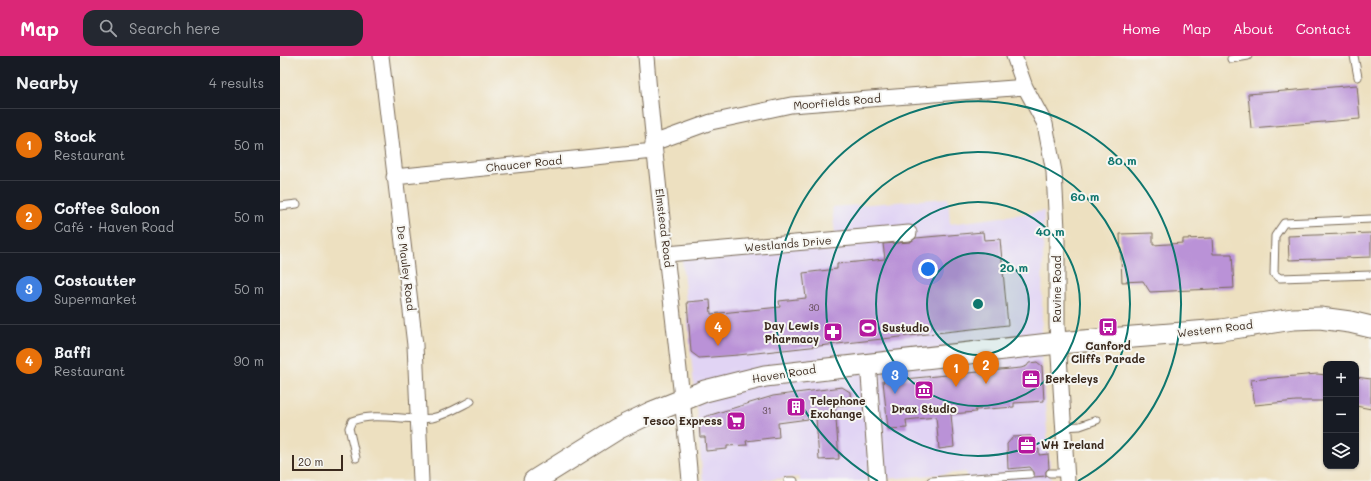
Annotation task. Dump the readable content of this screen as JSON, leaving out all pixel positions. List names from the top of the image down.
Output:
{
  "streets": {
    "main road": ["Western Road", "Haven Road"],
    "street": [
      "Moorfields Road",
      "Chaucer Road",
      "Elmstead Road",
      "Westlands Drive",
      "De Mauley Road",
      "Ravine Road"
    ]
  },
  "crossings": [
    ["Moorfields Road", "Chaucer Road"],
    ["Moorfields Road", "Elmstead Road"],
    ["Moorfields Road", "Ravine Road"],
    ["Chaucer Road", "Elmstead Road"],
    ["Chaucer Road", "De Mauley Road"],
    ["Elmstead Road", "Westlands Drive"],
    ["Elmstead Road", "Haven Road"],
    ["Ravine Road", "Western Road"],
    ["Ravine Road", "Haven Road"],
    ["Western Road", "Haven Road"]
  ],
  "places": {
    "bus stop": ["Canford Cliffs Parade"],
    "sports": ["Sustudio"],
    "pharmacy": ["Day Lewis Pharmacy"],
    "office": ["Berkeleys", "WH Ireland"],
    "museum": ["Drax Studio"],
    "building": ["Telephone Exchange"],
    "supermarket": ["Tesco Express"]
  },
  "house_numbers": ["30", "31"],
  "scale_bar": "20 m",
  "page": {
    "header": "Map",
    "search": "Search here",
    "nav": [
      "Home",
      "Map",
      "About",
      "Contact"
    ],
    "heading": ["Nearby", "4 results"],
    "list": [
      {
        "mark": "1",
        "name": "Stock",
        "note": "Restaurant",
        "value": "50 m"
      },
      {
        "mark": "2",
        "name": "Coffee Saloon",
        "note": "Café · Haven Road",
        "value": "50 m"
      },
      {
        "mark": "3",
        "name": "Costcutter",
        "note": "Supermarket",
        "value": "50 m"
      },
      {
        "mark": "4",
        "name": "Baffi",
        "note": "Restaurant",
        "value": "90 m"
      }
    ],
    "pins": [
      "4",
      "2",
      "1",
      "3"
    ],
    "map_buttons": ["+", "−"],
    "scale": "20 m"
  },
  "rings": [
    "80 m",
    "60 m",
    "40 m",
    "20 m"
  ]
}
